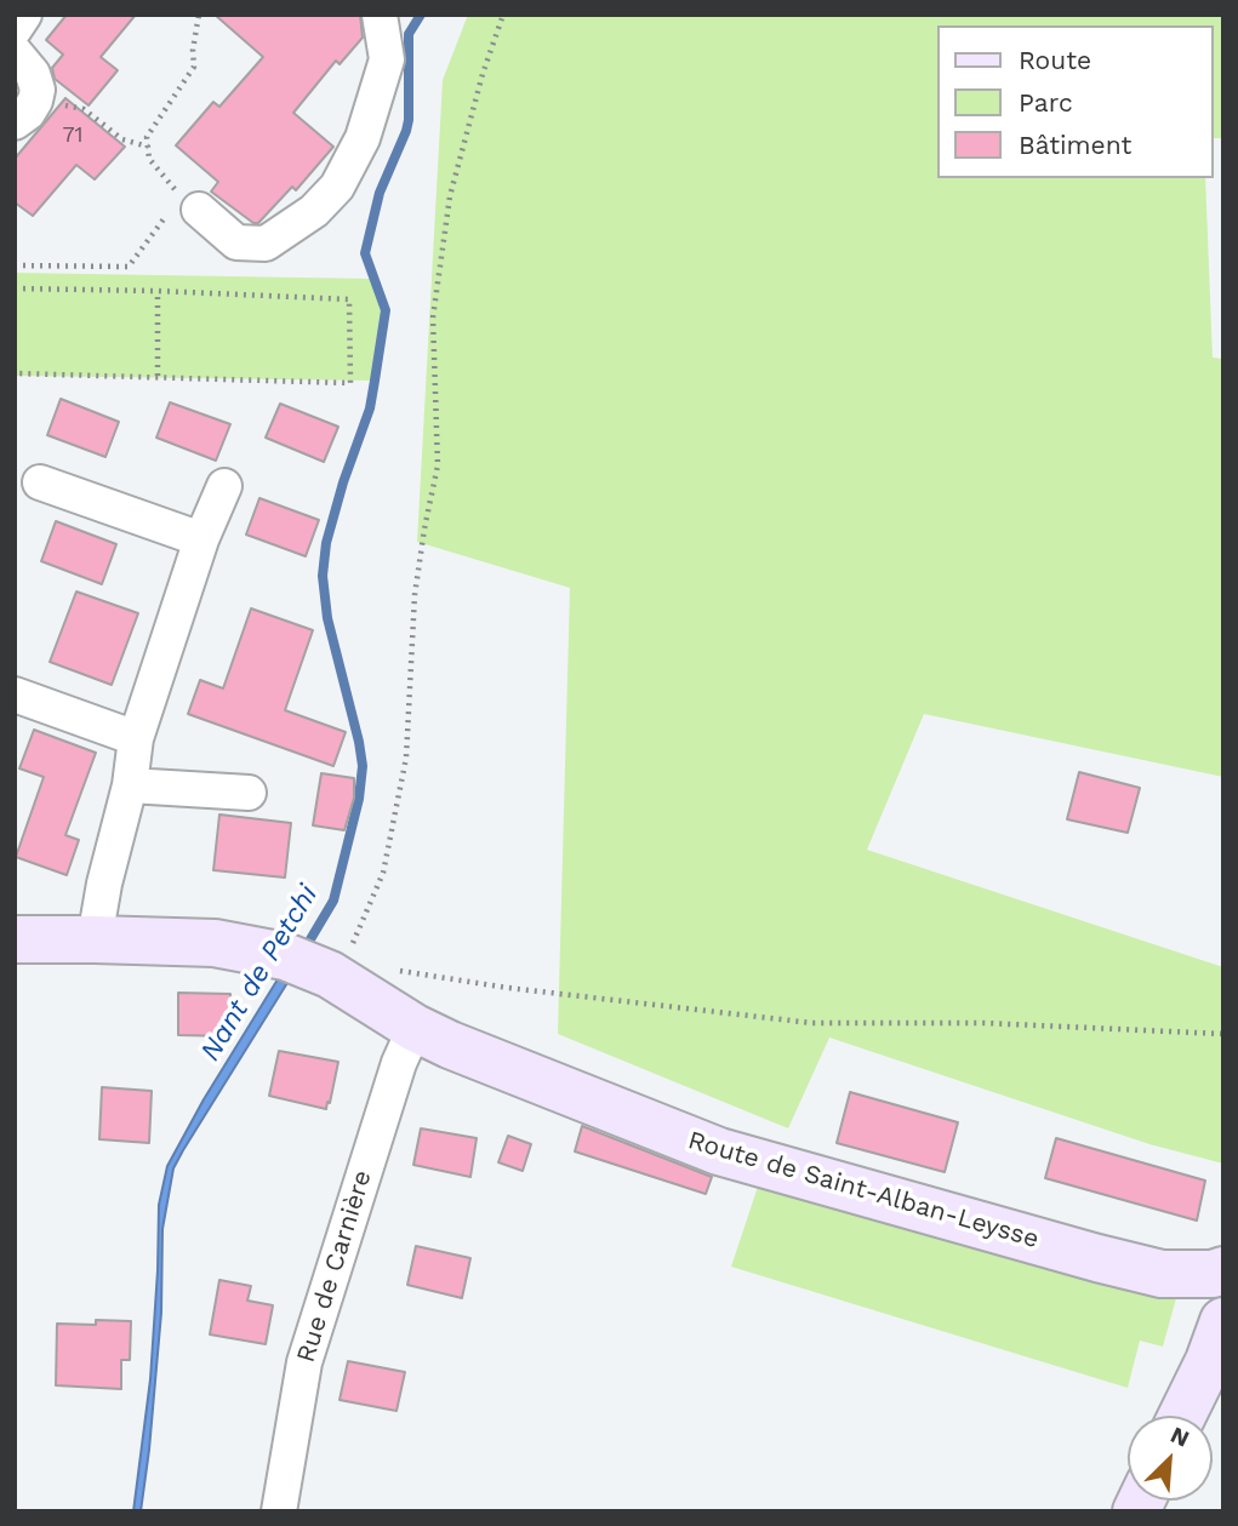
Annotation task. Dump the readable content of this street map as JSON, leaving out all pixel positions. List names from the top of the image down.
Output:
{
  "streets": {
    "main road": ["Route de Saint-Alban-Leysse"],
    "street": ["Rue de Carnière"]
  },
  "crossings": [
    ["Route de Saint-Alban-Leysse", "Rue de Carnière"]
  ],
  "water": ["Nant de Petchi"],
  "house_numbers": ["71"],
  "legend": ["Route", "Parc", "Bâtiment"],
  "north": "top right"
}
